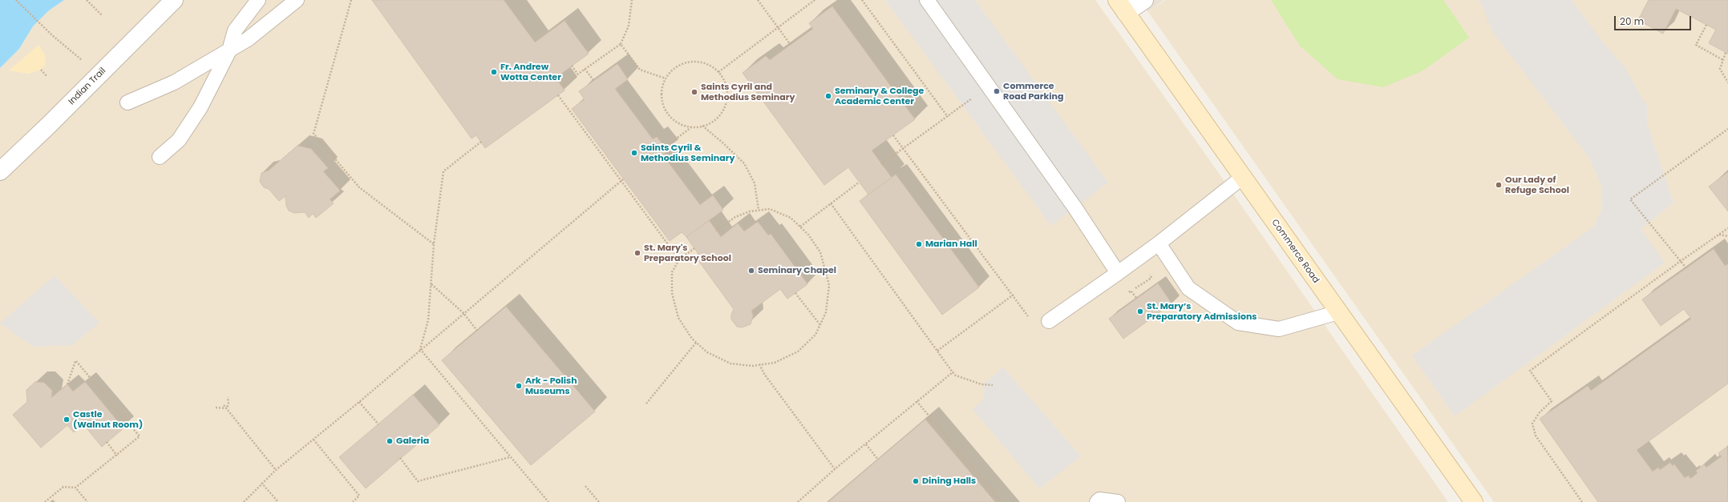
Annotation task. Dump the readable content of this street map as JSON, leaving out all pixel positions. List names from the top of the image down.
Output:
{
  "streets": {
    "main road": ["Commerce Road"],
    "street": ["Indian Trail"]
  },
  "places": [
    "Fr. Andrew Wotta Center",
    "Commerce Road Parking",
    "Saints Cyril and Methodius Seminary",
    "Seminary & College Academic Center",
    "Saints Cyril & Methodius Seminary",
    "Our Lady of Refuge School",
    "Marian Hall",
    "St. Mary's Preparatory School",
    "Seminary Chapel",
    "St. Mary’s Preparatory Admissions",
    "Ark - Polish Museums",
    "Castle (Walnut Room)",
    "Galeria",
    "Dining Halls"
  ],
  "scale_bar": "20 m"
}
